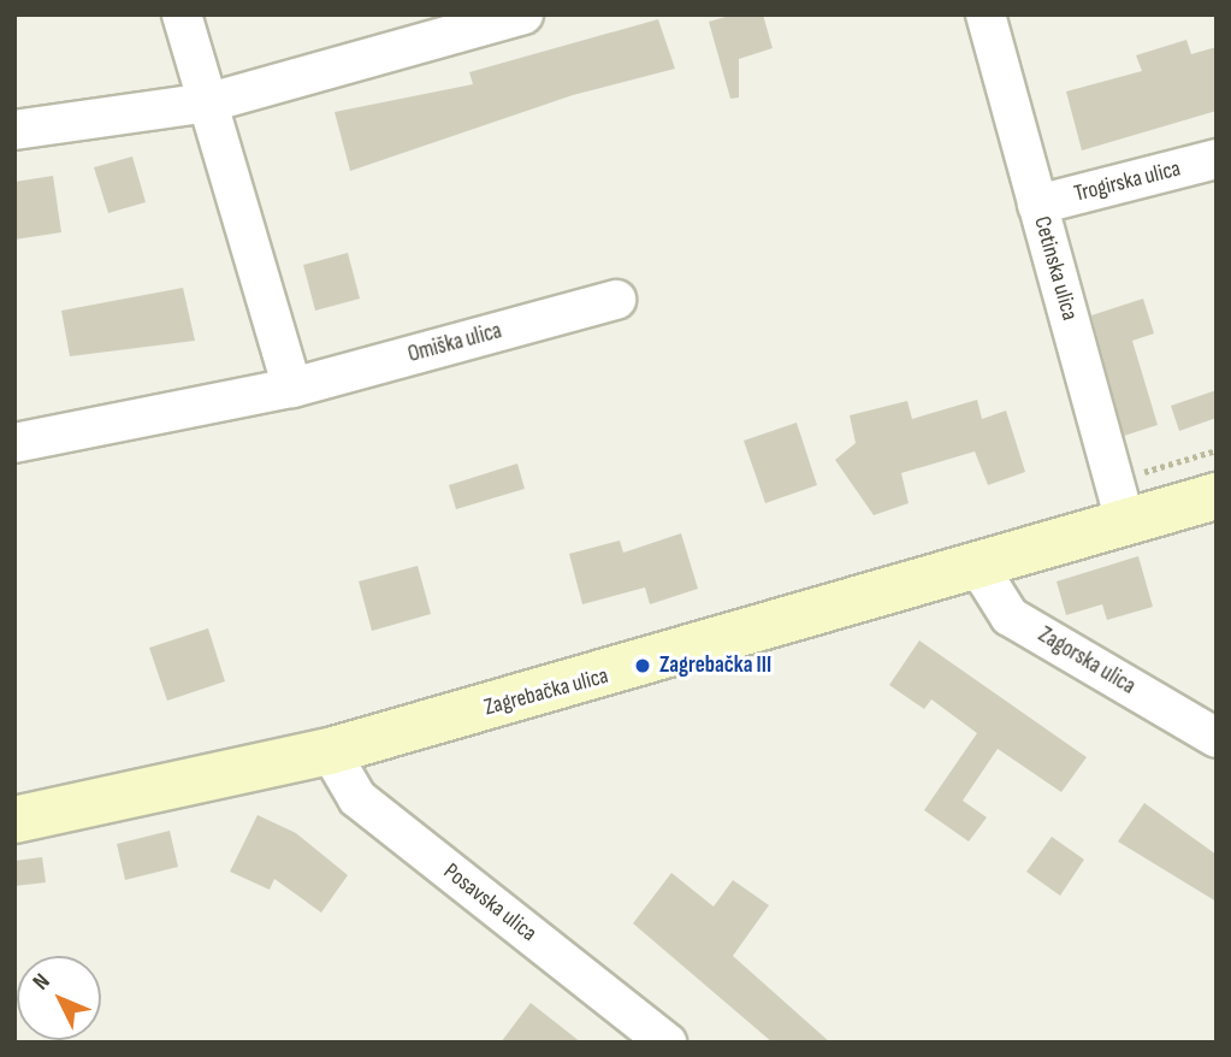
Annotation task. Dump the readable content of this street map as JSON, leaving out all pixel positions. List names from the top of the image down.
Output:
{
  "streets": {
    "main road": ["Zagrebačka ulica"],
    "street": [
      "Trogirska ulica",
      "Cetinska ulica",
      "Omiška ulica",
      "Zagorska ulica",
      "Posavska ulica"
    ]
  },
  "crossings": [
    ["Trogirska ulica", "Cetinska ulica"],
    ["Cetinska ulica", "Zagrebačka ulica"],
    ["Zagorska ulica", "Zagrebačka ulica"],
    ["Zagrebačka ulica", "Posavska ulica"]
  ],
  "places": ["Zagrebačka III"],
  "north": "top left"
}
